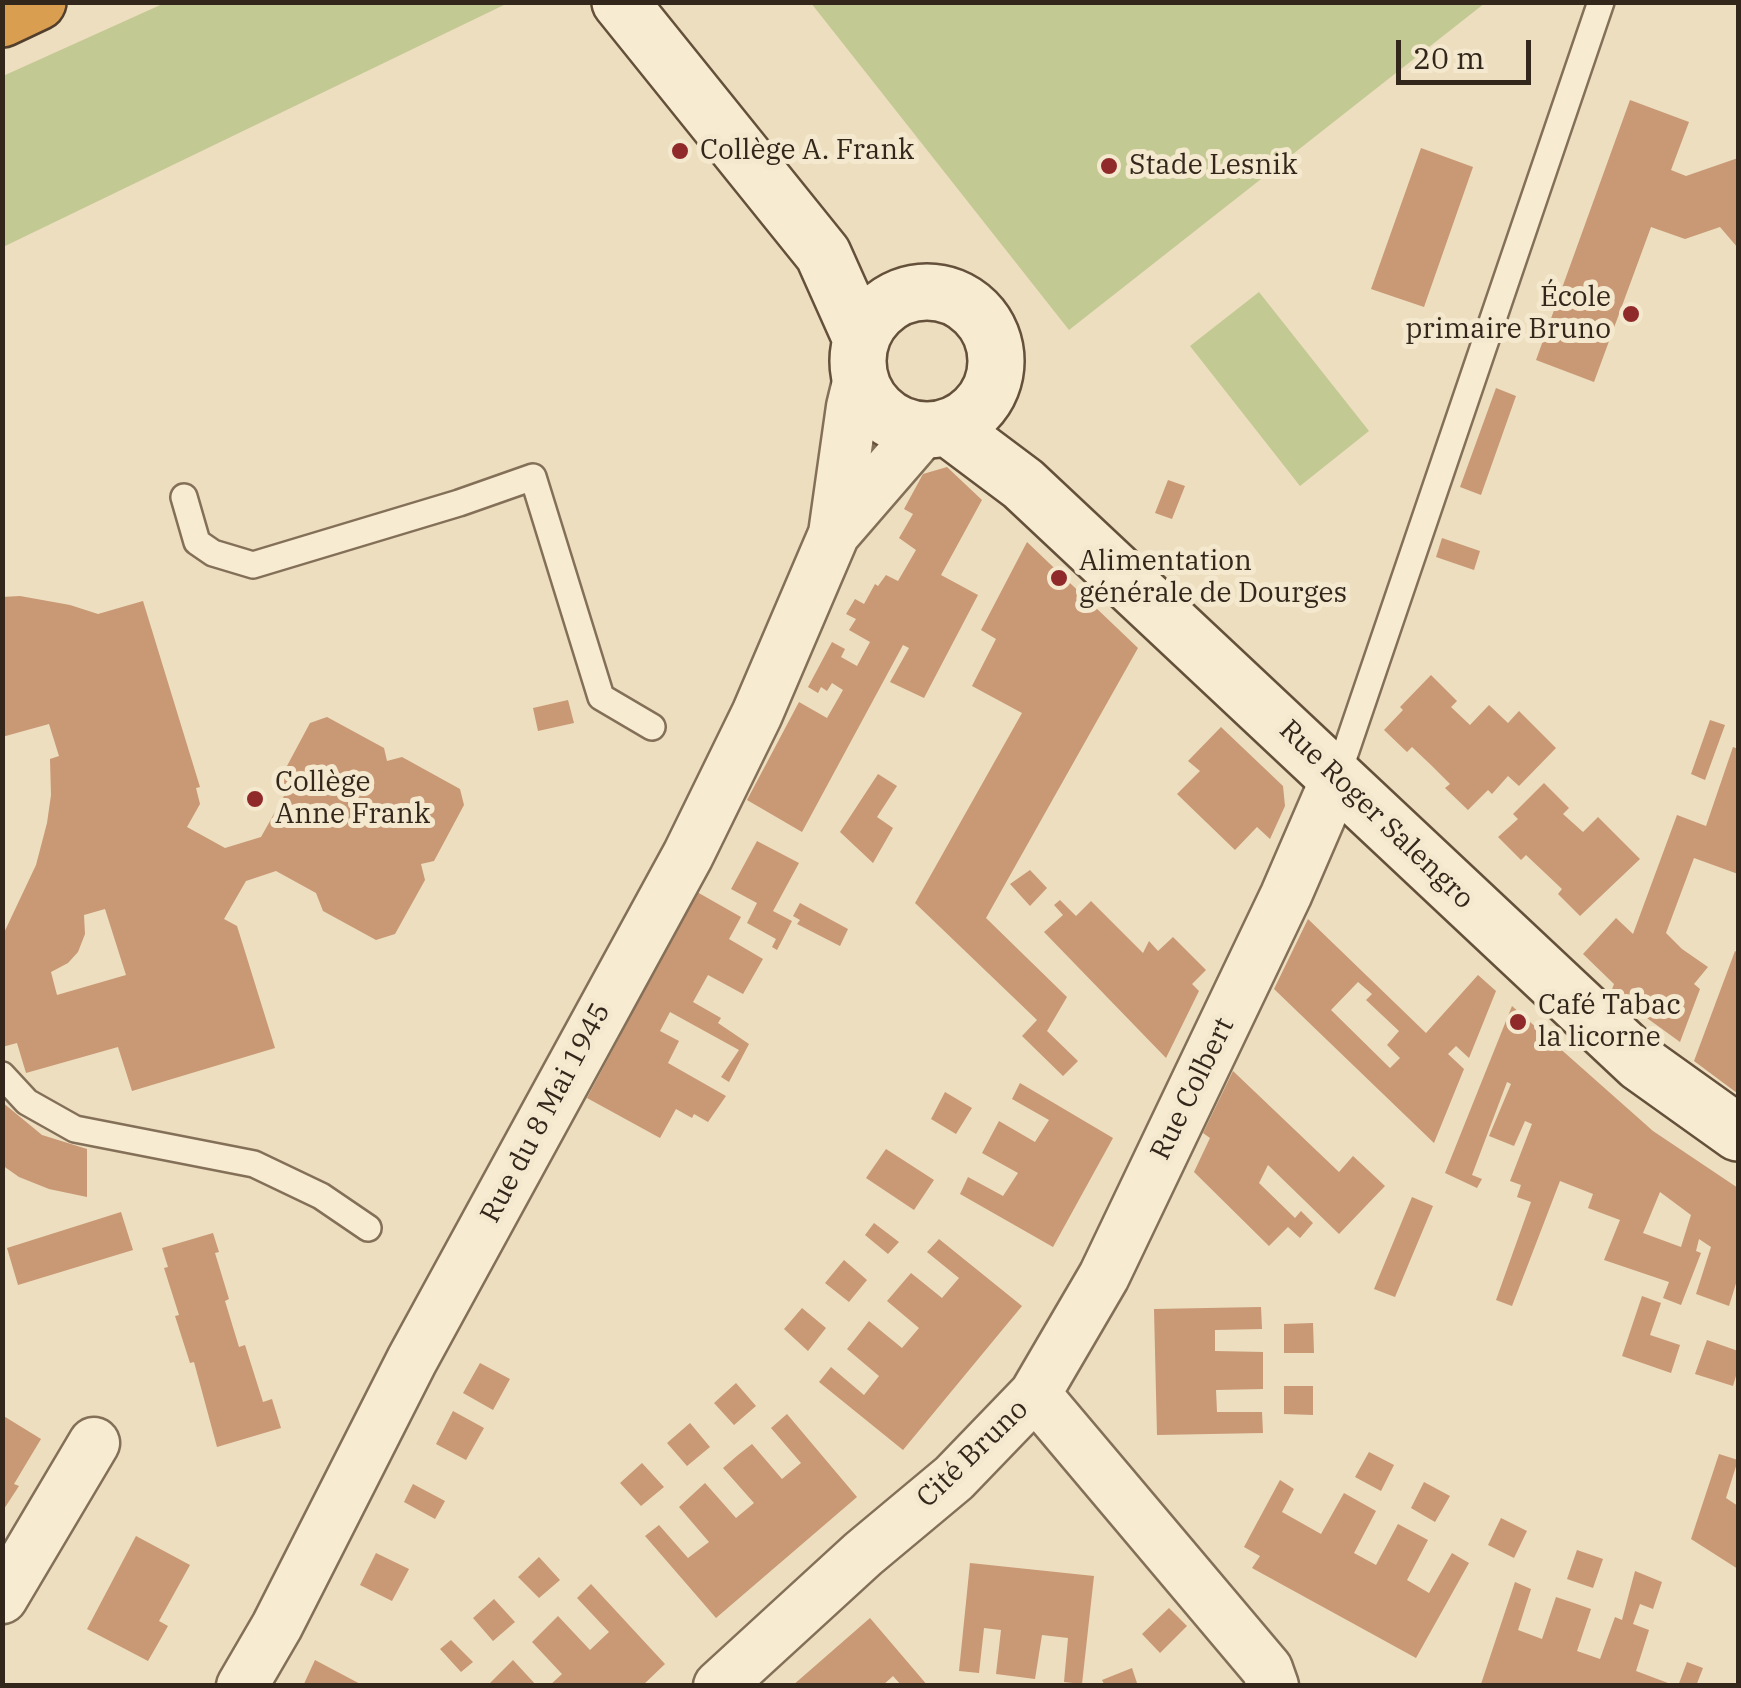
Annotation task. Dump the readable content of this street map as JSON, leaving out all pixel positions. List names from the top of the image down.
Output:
{
  "streets": {
    "street": [
      "Rue Roger Salengro",
      "Rue Colbert",
      "Rue du 8 Mai 1945",
      "Cité Bruno"
    ]
  },
  "crossings": [
    ["Rue Roger Salengro", "Rue Colbert"],
    ["Rue Roger Salengro", "Rue du 8 Mai 1945"],
    ["Rue Colbert", "Cité Bruno"]
  ],
  "places": [
    "Collège A. Frank",
    "Stade Lesnik",
    "École primaire Bruno",
    "Alimentation générale de Dourges",
    "Collège Anne Frank",
    "Café Tabac la licorne"
  ],
  "scale_bar": "20 m"
}
